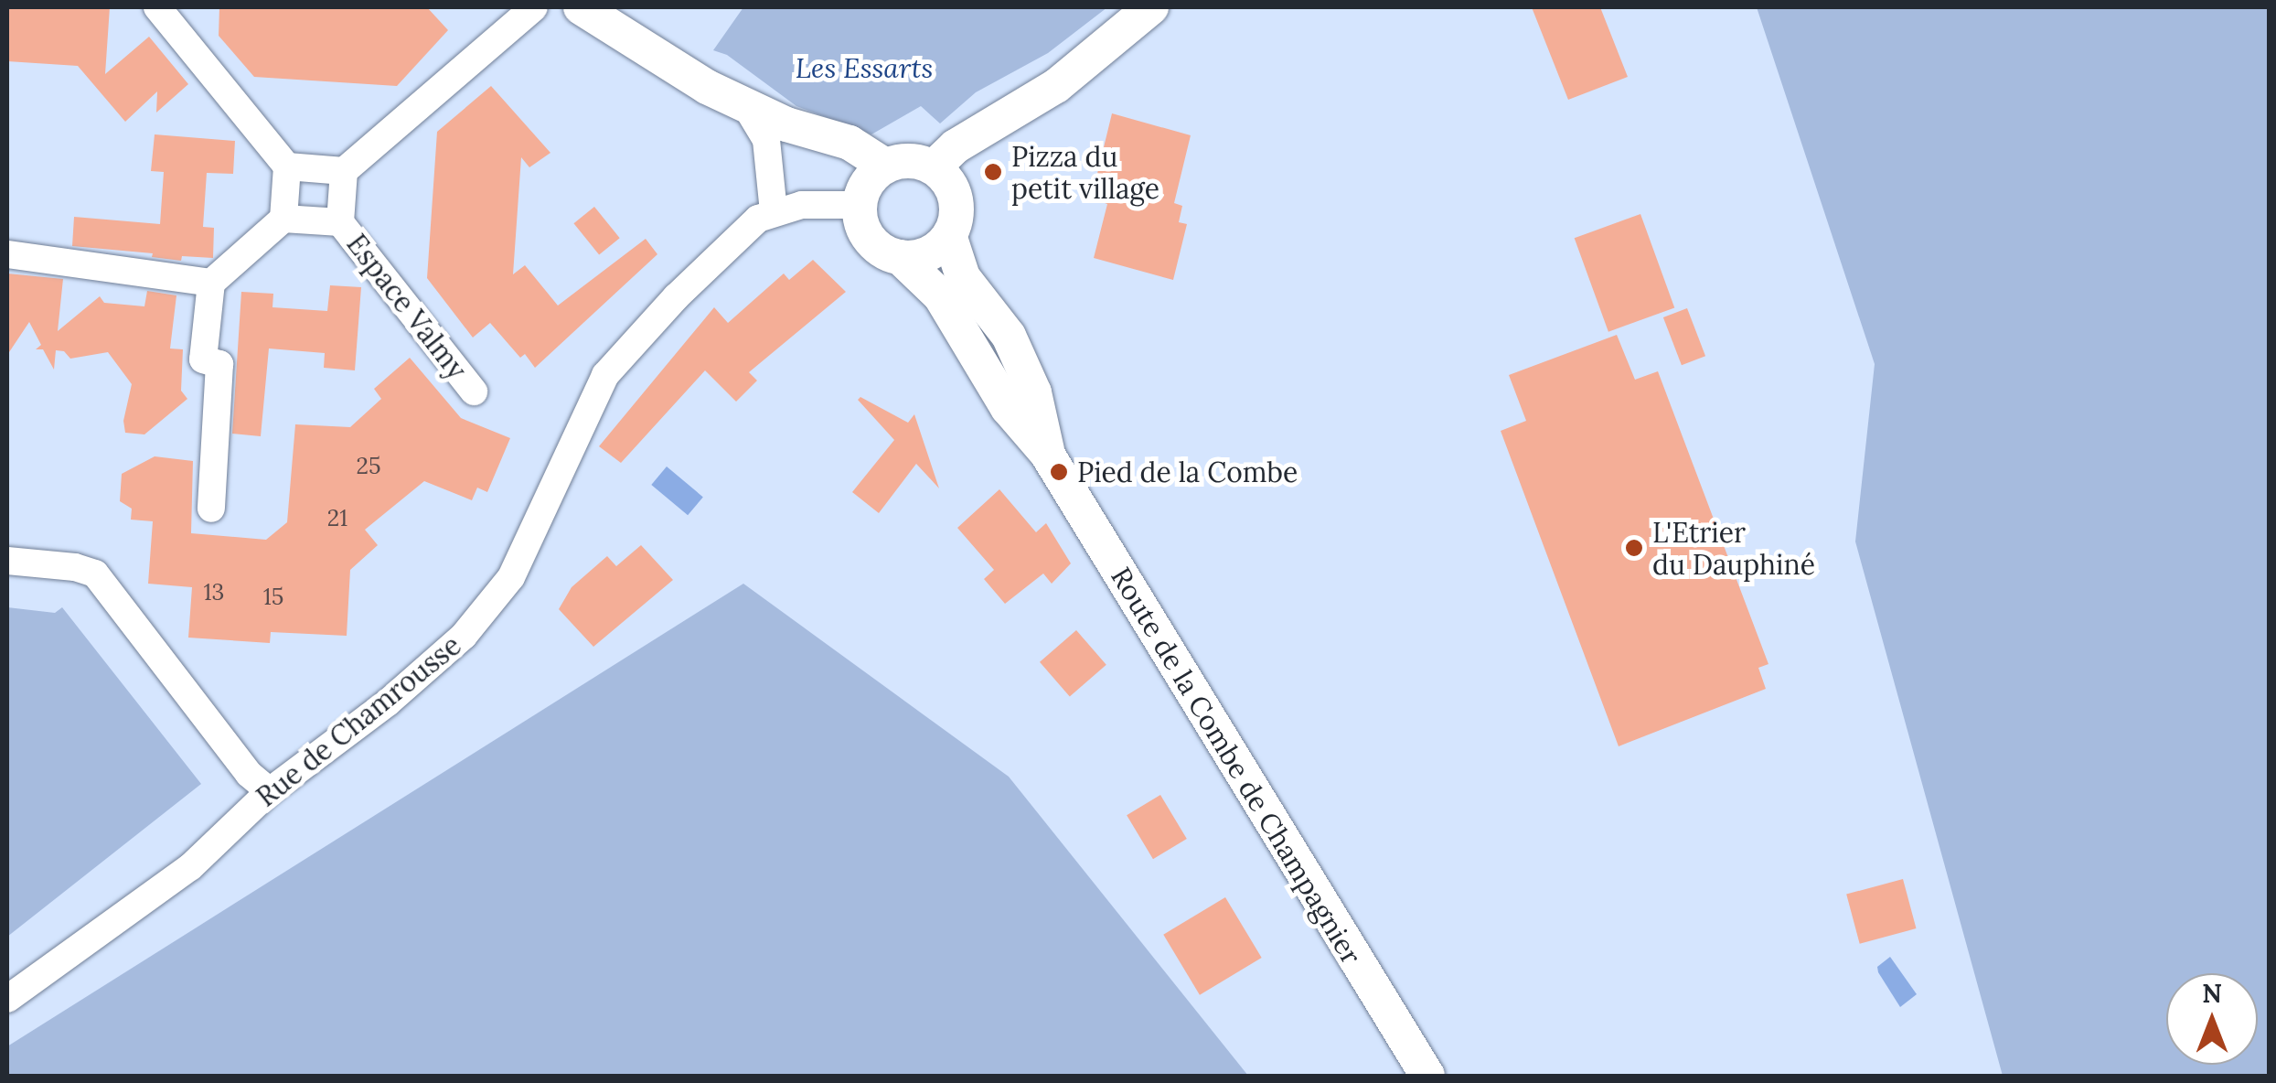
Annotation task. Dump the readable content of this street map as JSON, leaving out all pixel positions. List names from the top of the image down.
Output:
{
  "streets": {
    "street": ["Espace Valmy", "Rue de Chamrousse", "Route de la Combe de Champagnier"]
  },
  "crossings": [
    ["Rue de Chamrousse", "Route de la Combe de Champagnier"]
  ],
  "parks": ["Les Essarts"],
  "places": ["Pizza du petit village", "Pied de la Combe", "L'Etrier du Dauphiné"],
  "house_numbers": [
    "25",
    "21",
    "13",
    "15"
  ],
  "north": "top"
}
